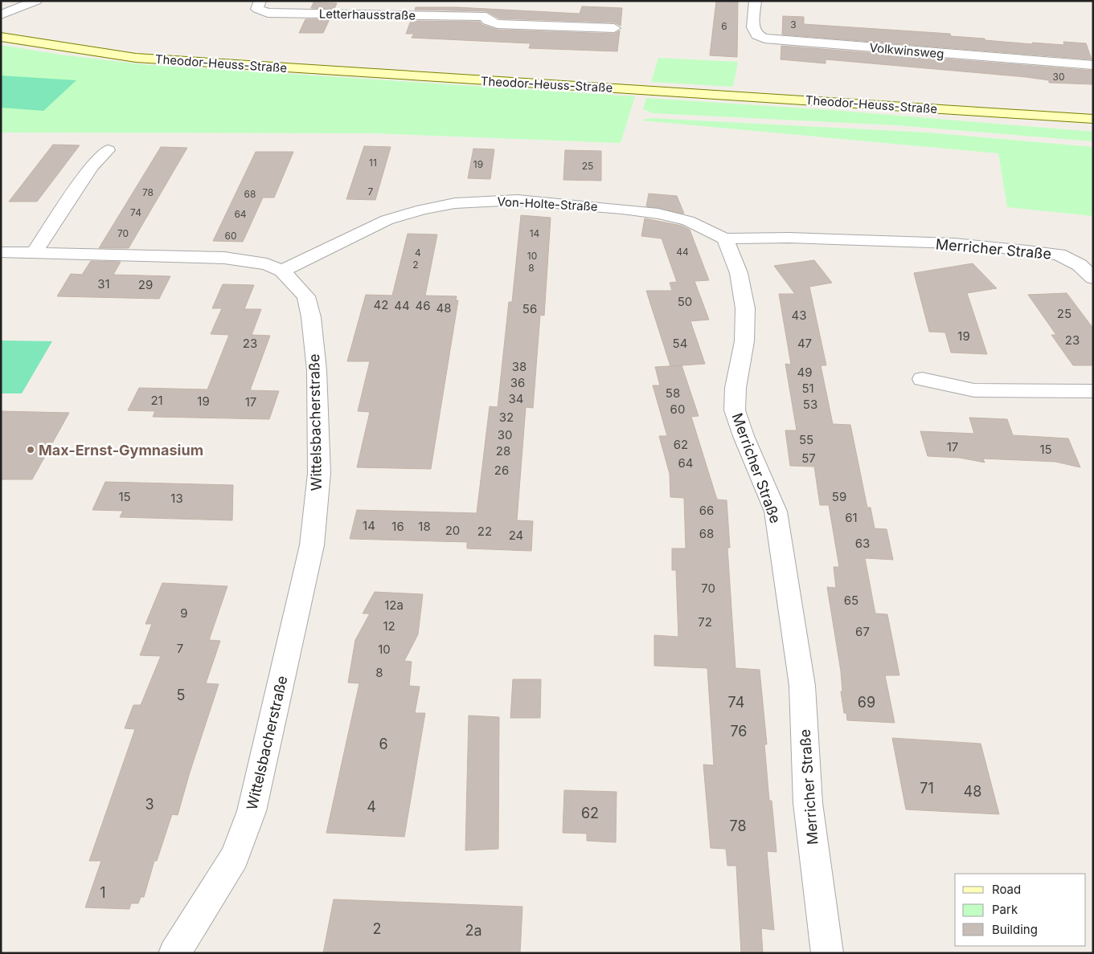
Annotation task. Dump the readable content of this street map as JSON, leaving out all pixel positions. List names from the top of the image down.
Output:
{
  "streets": {
    "main road": ["Theodor-Heuss-Straße"],
    "street": [
      "Letterhausstraße",
      "Volkwinsweg",
      "Von-Holte-Straße",
      "Merricher Straße",
      "Wittelsbacherstraße"
    ]
  },
  "crossings": [
    ["Von-Holte-Straße", "Merricher Straße"],
    ["Von-Holte-Straße", "Wittelsbacherstraße"]
  ],
  "places": ["Max-Ernst-Gymnasium"],
  "house_numbers": [
    "3",
    "6",
    "30",
    "11",
    "19",
    "25",
    "7",
    "78",
    "68",
    "74",
    "64",
    "70",
    "14",
    "60",
    "44",
    "4",
    "10",
    "2",
    "8",
    "31",
    "29",
    "50",
    "42",
    "44",
    "46",
    "48",
    "56",
    "25",
    "43",
    "19",
    "23",
    "23",
    "54",
    "47",
    "38",
    "49",
    "36",
    "51",
    "58",
    "34",
    "21",
    "19",
    "17",
    "53",
    "60",
    "32",
    "30",
    "55",
    "62",
    "17",
    "15",
    "28",
    "57",
    "64",
    "26",
    "15",
    "59",
    "13",
    "66",
    "61",
    "14",
    "16",
    "18",
    "20",
    "22",
    "68",
    "24",
    "63",
    "70",
    "65",
    "12a",
    "9",
    "72",
    "12",
    "67",
    "7",
    "10",
    "8",
    "5",
    "74",
    "69",
    "76",
    "6",
    "71",
    "48",
    "3",
    "4",
    "62",
    "78",
    "1",
    "2",
    "2a"
  ],
  "legend": ["Road", "Park", "Building"]
}
